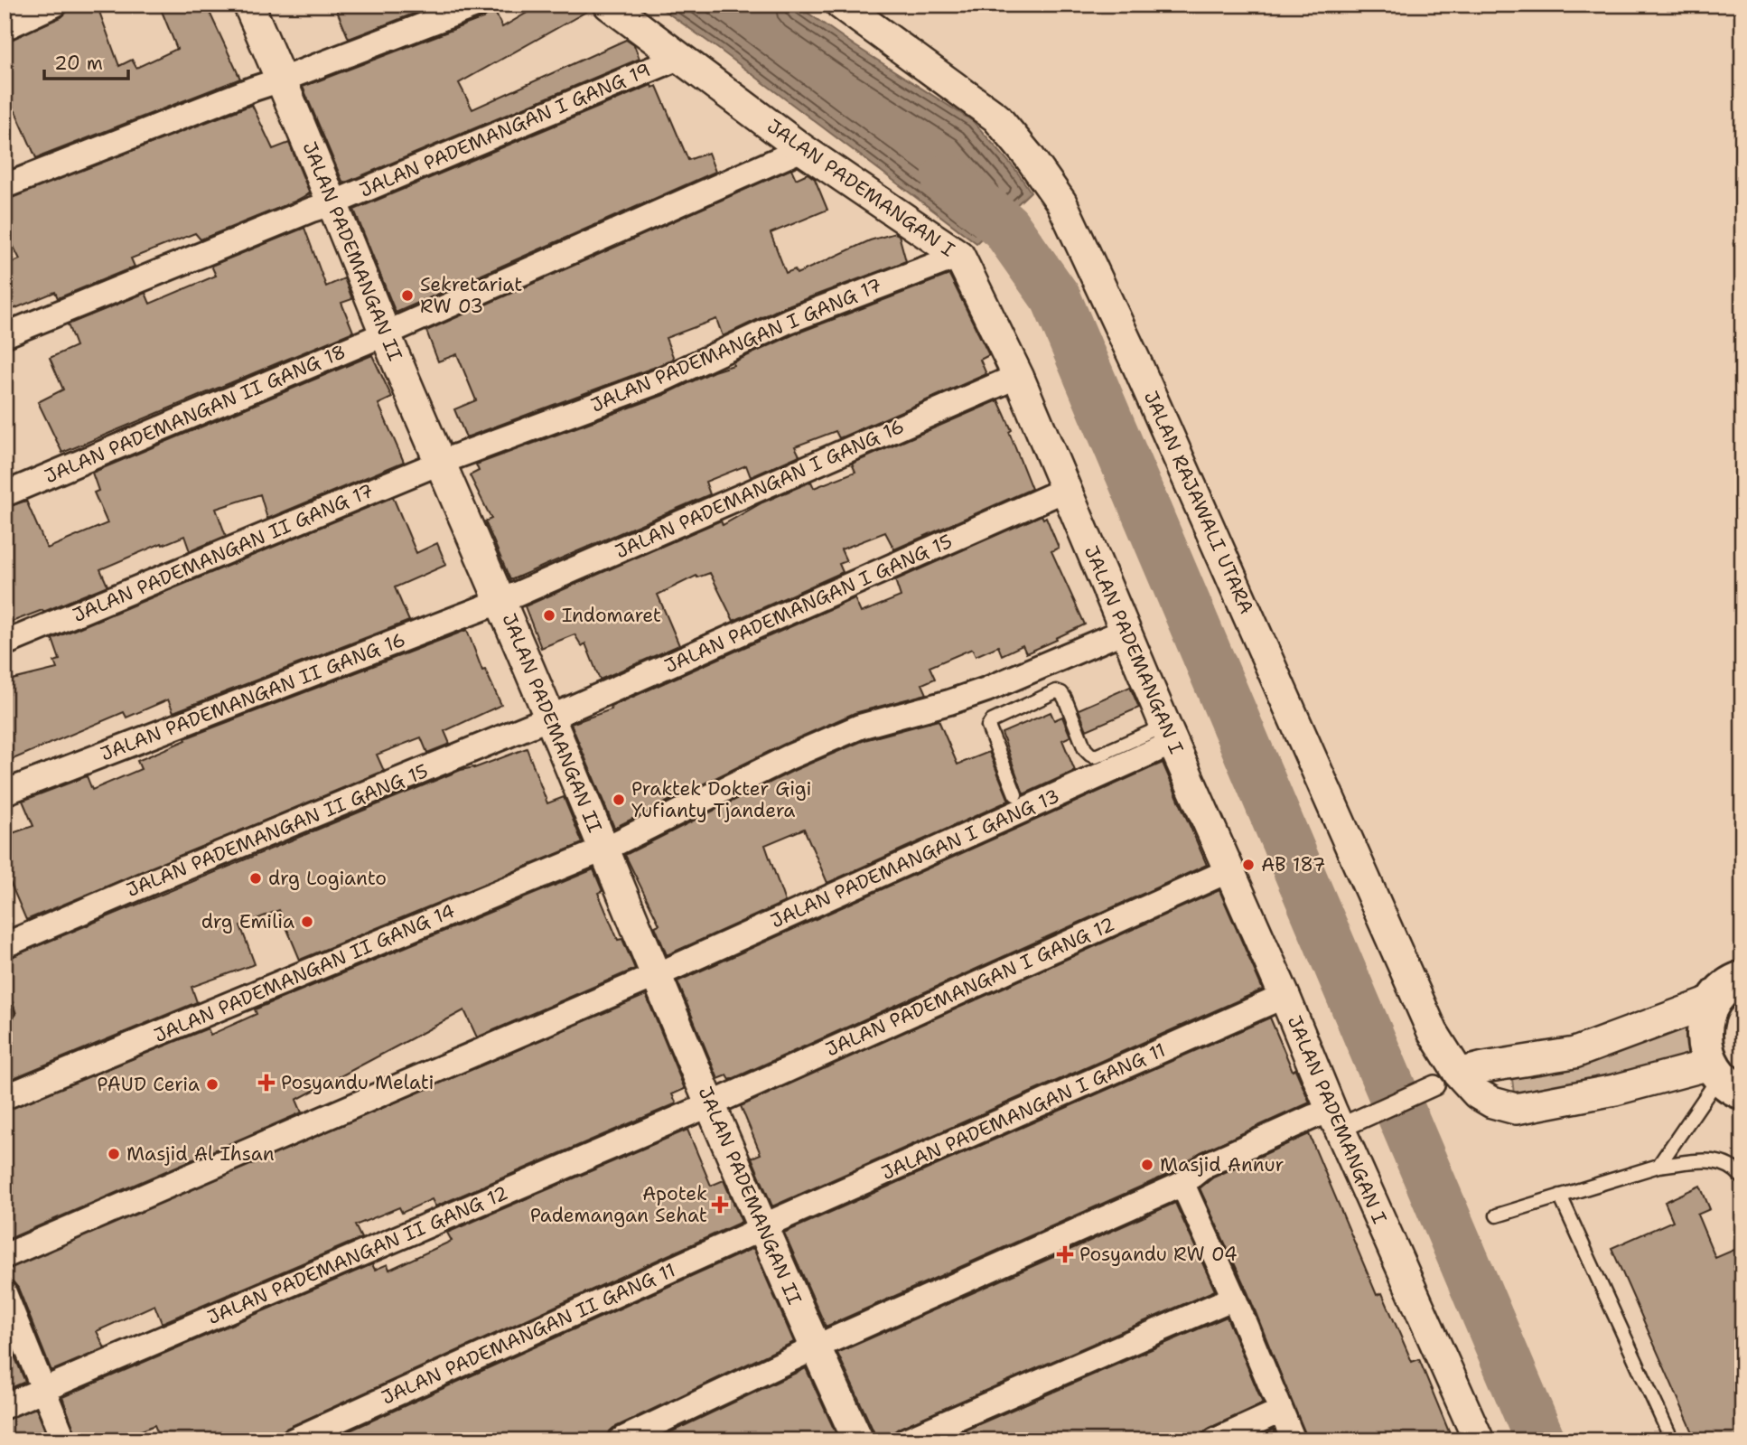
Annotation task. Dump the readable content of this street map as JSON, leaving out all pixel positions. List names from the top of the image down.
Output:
{
  "streets": {
    "street": [
      "JALAN PADEMANGAN I GANG 19",
      "JALAN PADEMANGAN I",
      "JALAN PADEMANGAN II",
      "JALAN PADEMANGAN I GANG 17",
      "JALAN PADEMANGAN II GANG 18",
      "JALAN PADEMANGAN I GANG 16",
      "JALAN RAJAWALI UTARA",
      "JALAN PADEMANGAN II GANG 17",
      "JALAN PADEMANGAN I GANG 15",
      "JALAN PADEMANGAN II GANG 16",
      "JALAN PADEMANGAN II GANG 15",
      "JALAN PADEMANGAN I GANG 13",
      "JALAN PADEMANGAN II GANG 14",
      "JALAN PADEMANGAN I GANG 12",
      "JALAN PADEMANGAN I GANG 11",
      "JALAN PADEMANGAN II GANG 12",
      "JALAN PADEMANGAN II GANG 11"
    ]
  },
  "crossings": [
    ["JALAN PADEMANGAN I GANG 19", "JALAN PADEMANGAN I"],
    ["JALAN PADEMANGAN I GANG 19", "JALAN PADEMANGAN II"],
    ["JALAN PADEMANGAN I", "JALAN PADEMANGAN I GANG 17"],
    ["JALAN PADEMANGAN I", "JALAN PADEMANGAN II GANG 18"],
    ["JALAN PADEMANGAN I", "JALAN PADEMANGAN I GANG 16"],
    ["JALAN PADEMANGAN I", "JALAN PADEMANGAN I GANG 15"],
    ["JALAN PADEMANGAN I", "JALAN PADEMANGAN I GANG 13"],
    ["JALAN PADEMANGAN I", "JALAN PADEMANGAN II GANG 14"],
    ["JALAN PADEMANGAN I", "JALAN PADEMANGAN I GANG 12"],
    ["JALAN PADEMANGAN I", "JALAN PADEMANGAN I GANG 11"],
    ["JALAN PADEMANGAN II", "JALAN PADEMANGAN I GANG 17"],
    ["JALAN PADEMANGAN II", "JALAN PADEMANGAN II GANG 18"],
    ["JALAN PADEMANGAN II", "JALAN PADEMANGAN I GANG 16"],
    ["JALAN PADEMANGAN II", "JALAN PADEMANGAN II GANG 17"],
    ["JALAN PADEMANGAN II", "JALAN PADEMANGAN I GANG 15"],
    ["JALAN PADEMANGAN II", "JALAN PADEMANGAN II GANG 16"],
    ["JALAN PADEMANGAN II", "JALAN PADEMANGAN II GANG 15"],
    ["JALAN PADEMANGAN II", "JALAN PADEMANGAN I GANG 13"],
    ["JALAN PADEMANGAN II", "JALAN PADEMANGAN II GANG 14"],
    ["JALAN PADEMANGAN II", "JALAN PADEMANGAN I GANG 12"],
    ["JALAN PADEMANGAN II", "JALAN PADEMANGAN I GANG 11"],
    ["JALAN PADEMANGAN II", "JALAN PADEMANGAN II GANG 12"],
    ["JALAN PADEMANGAN II", "JALAN PADEMANGAN II GANG 11"],
    ["JALAN PADEMANGAN I GANG 17", "JALAN PADEMANGAN II GANG 17"],
    ["JALAN PADEMANGAN I GANG 16", "JALAN PADEMANGAN II GANG 16"],
    ["JALAN PADEMANGAN I GANG 15", "JALAN PADEMANGAN II GANG 15"],
    ["JALAN PADEMANGAN I GANG 12", "JALAN PADEMANGAN II GANG 12"],
    ["JALAN PADEMANGAN I GANG 11", "JALAN PADEMANGAN II GANG 11"]
  ],
  "places": {
    "other": [
      "Sekretariat RW 03",
      "Indomaret",
      "Praktek Dokter Gigi Yufianty Tjandera",
      "AB 187",
      "drg Logianto",
      "drg Emilia",
      "PAUD Ceria",
      "Masjid Al Ihsan",
      "Masjid Annur"
    ],
    "health": ["Posyandu Melati", "Apotek Pademangan Sehat", "Posyandu RW 04"]
  },
  "scale_bar": "20 m"
}
